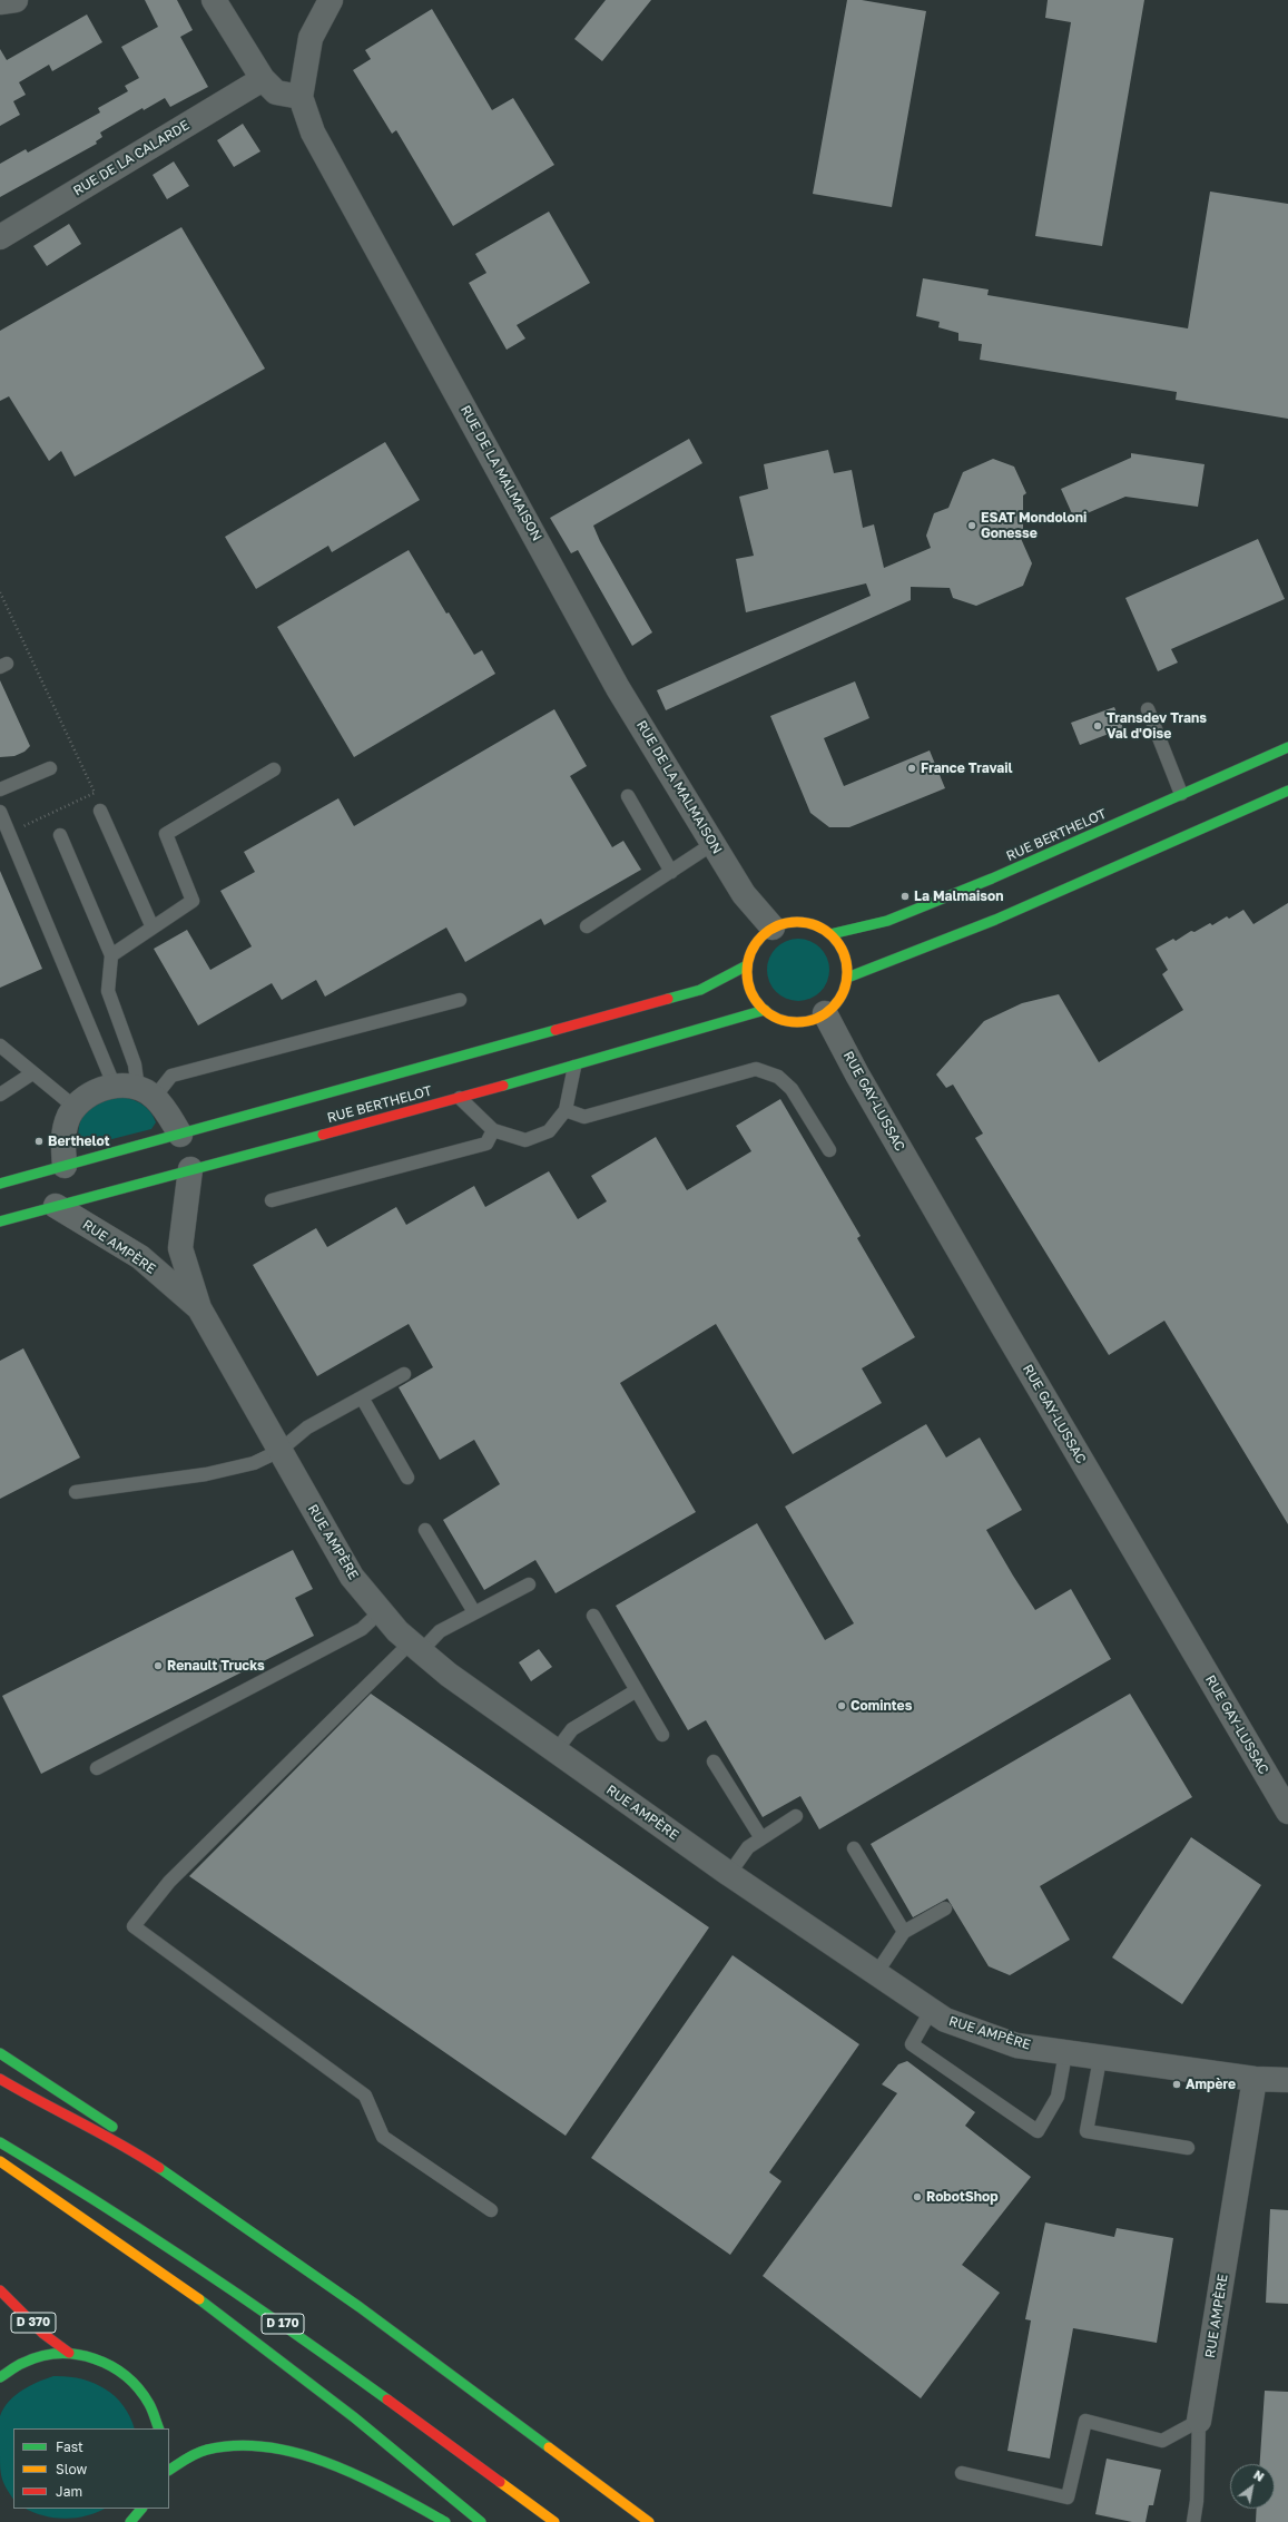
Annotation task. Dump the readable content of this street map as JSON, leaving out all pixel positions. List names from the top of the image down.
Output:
{
  "streets": {
    "main road": ["RUE BERTHELOT", "D 370", "D 170"],
    "street": [
      "RUE DE LA CALARDE",
      "RUE DE LA MALMAISON",
      "RUE GAY-LUSSAC",
      "RUE AMPÈRE"
    ]
  },
  "crossings": [
    ["RUE DE LA MALMAISON", "RUE BERTHELOT"],
    ["RUE DE LA MALMAISON", "RUE GAY-LUSSAC"],
    ["RUE BERTHELOT", "RUE GAY-LUSSAC"],
    ["RUE BERTHELOT", "RUE AMPÈRE"]
  ],
  "places": [
    "ESAT Mondoloni Gonesse",
    "Transdev Trans Val d'Oise",
    "France Travail",
    "La Malmaison",
    "Berthelot",
    "Renault Trucks",
    "Comintes",
    "Ampère",
    "RobotShop"
  ],
  "legend": ["Fast", "Slow", "Jam"],
  "north": "top right"
}
